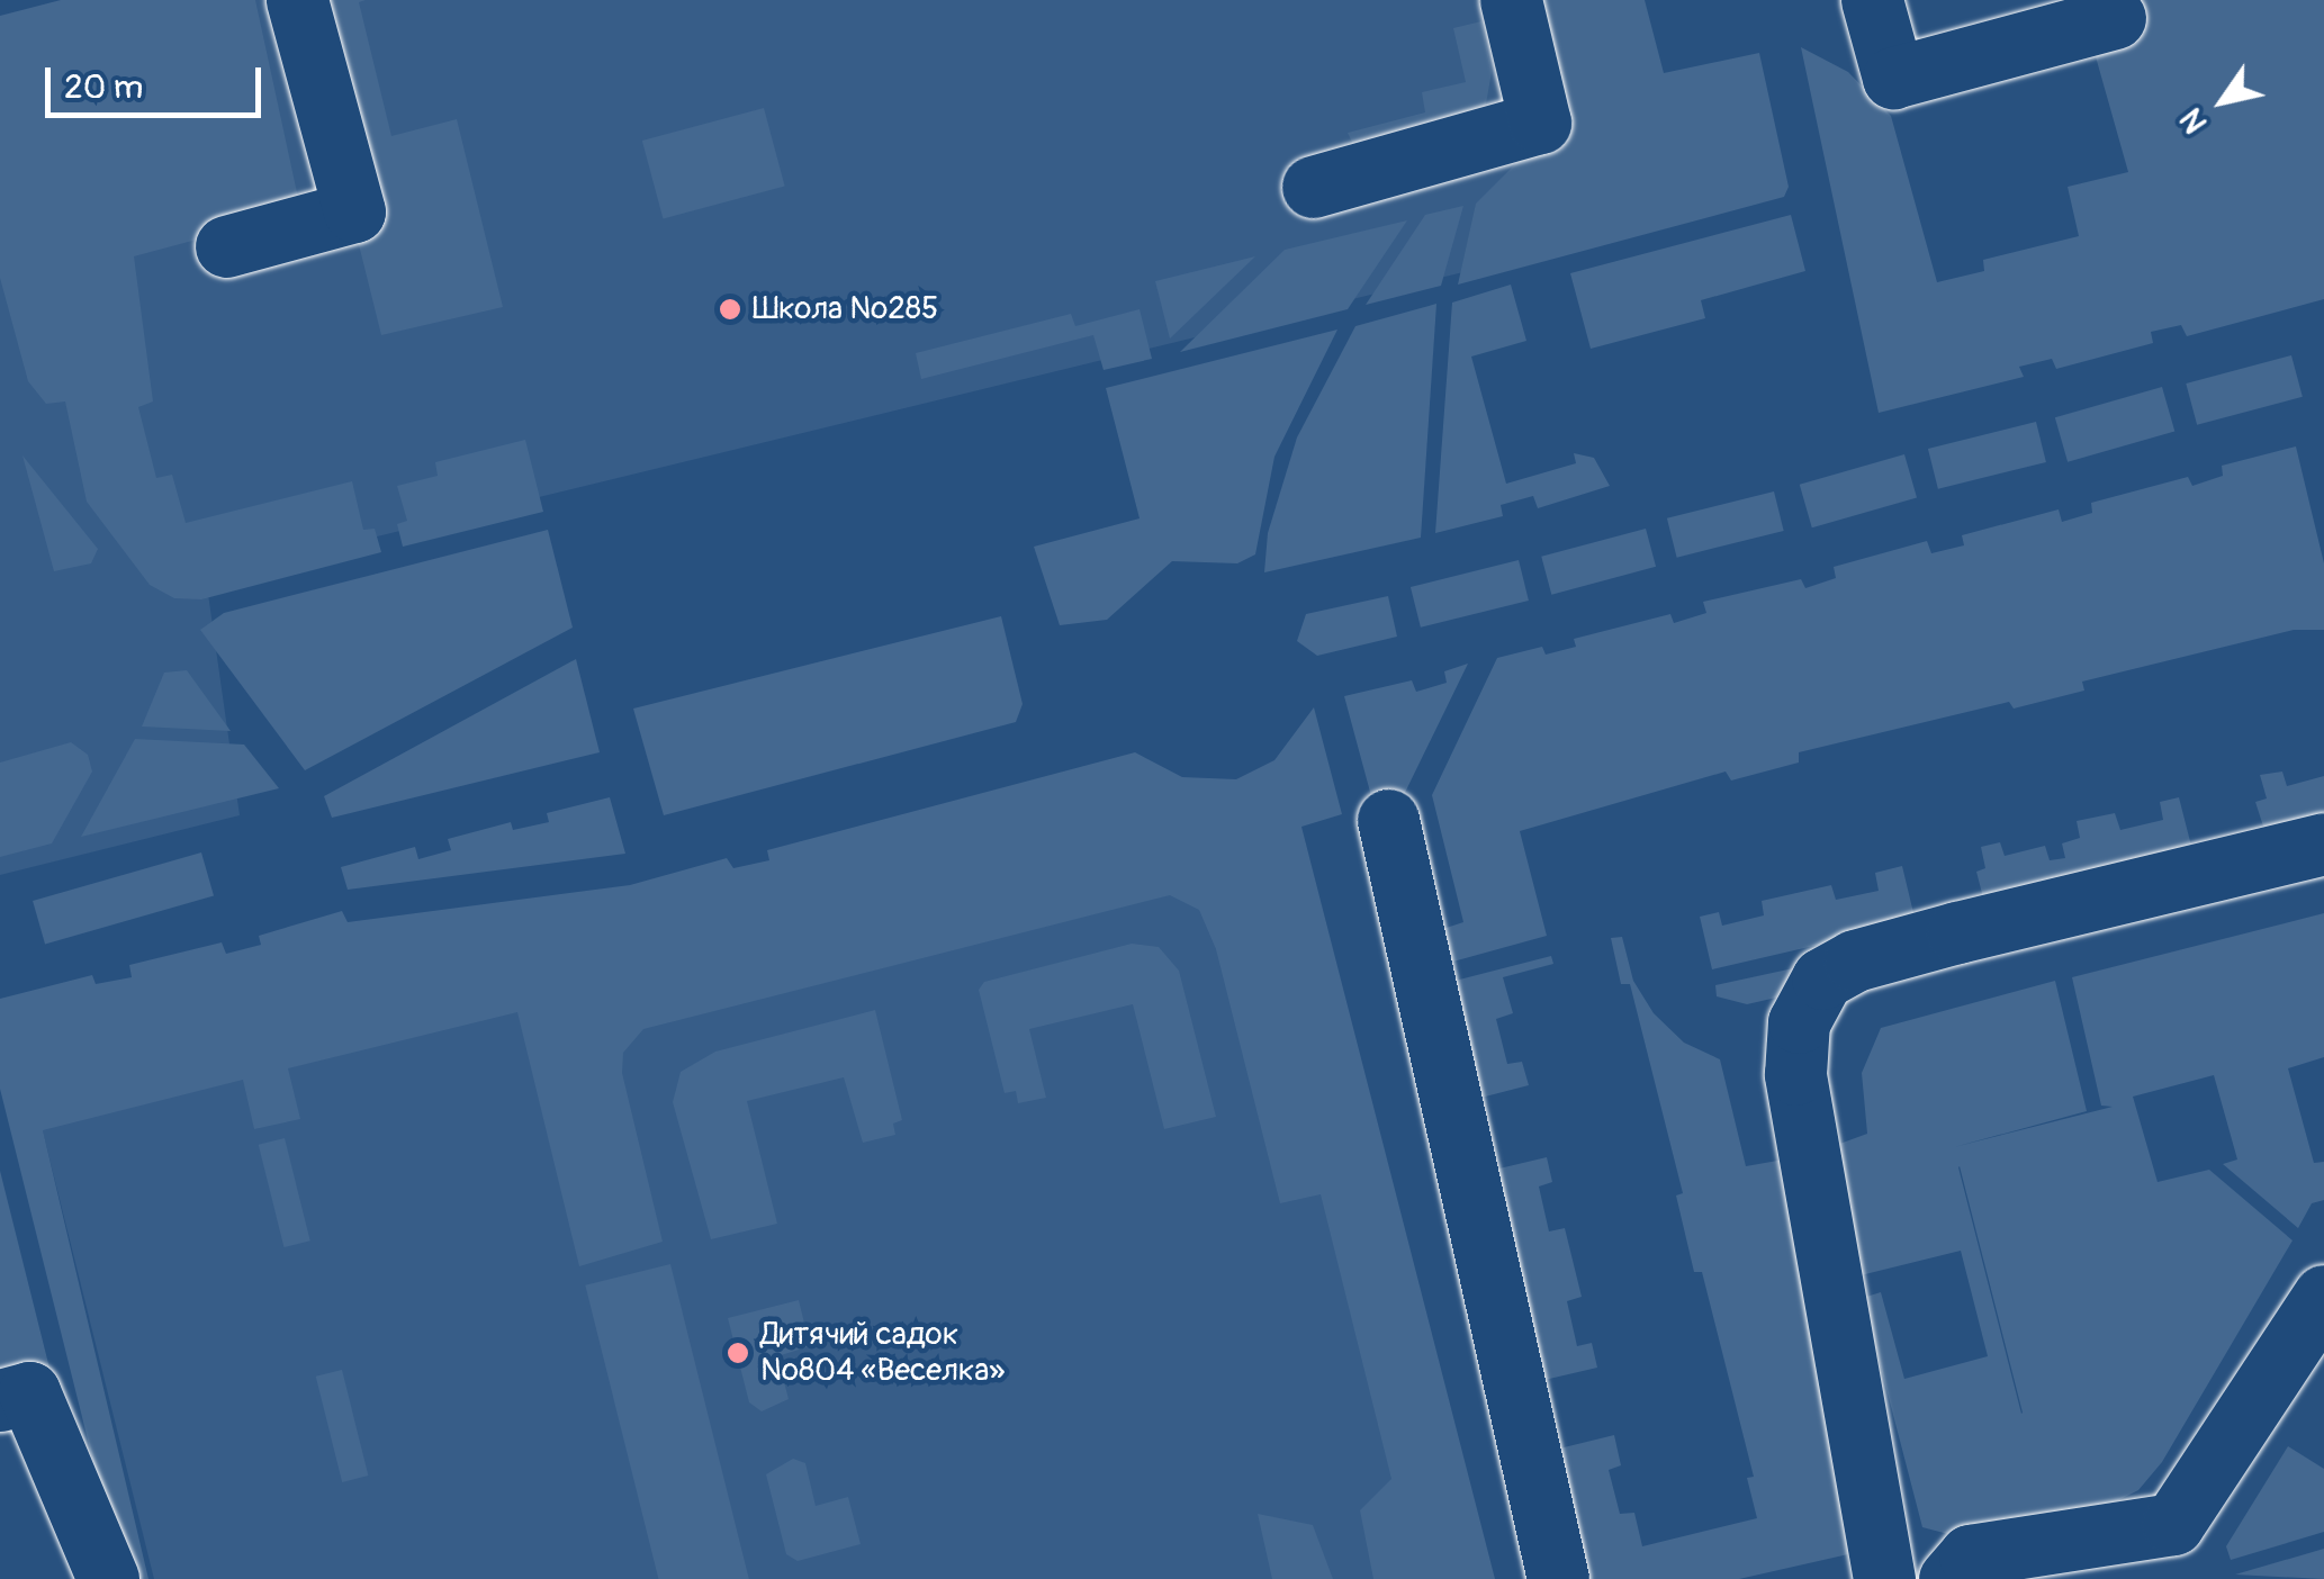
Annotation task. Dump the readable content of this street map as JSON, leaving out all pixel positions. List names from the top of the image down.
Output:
{
  "places": ["Школа №285", "Дитячий садок №804 «Веселка»"],
  "scale_bar": "20 m",
  "north": "bottom left"
}
